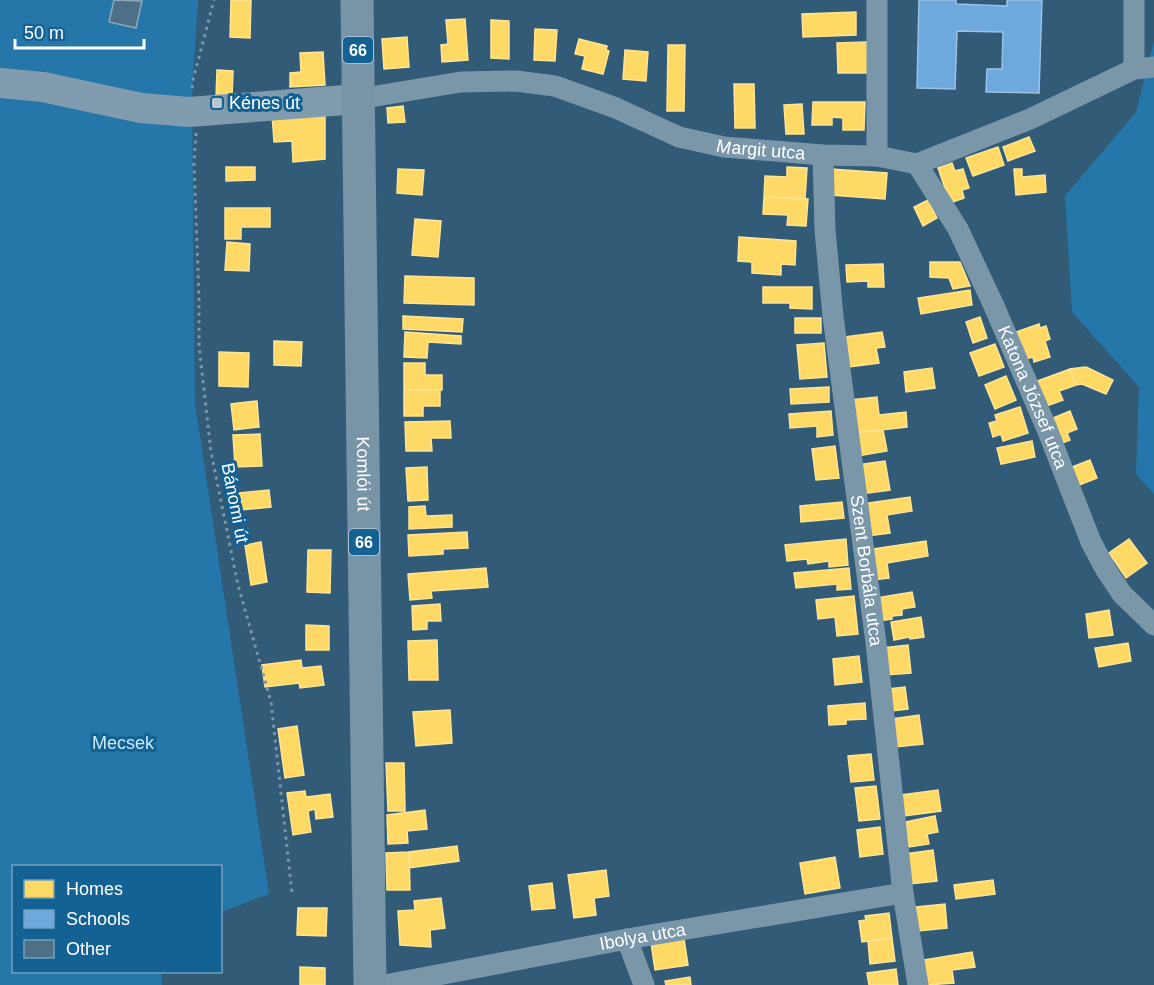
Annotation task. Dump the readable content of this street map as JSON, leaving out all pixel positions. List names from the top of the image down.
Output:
{
  "streets": {
    "main road": ["66", "Komlói út"],
    "street": [
      "Margit utca",
      "Katona József utca",
      "Szent Borbála utca",
      "Ibolya utca"
    ],
    "path": ["Bánomi út"]
  },
  "crossings": [
    ["Margit utca", "Katona József utca"],
    ["Margit utca", "Komlói út"],
    ["Margit utca", "Szent Borbála utca"],
    ["Szent Borbála utca", "Ibolya utca"]
  ],
  "parks": ["Mecsek"],
  "places": {
    "transit": ["Kénes út"]
  },
  "legend": ["Homes", "Schools", "Other"],
  "scale_bar": "50 m"
}
